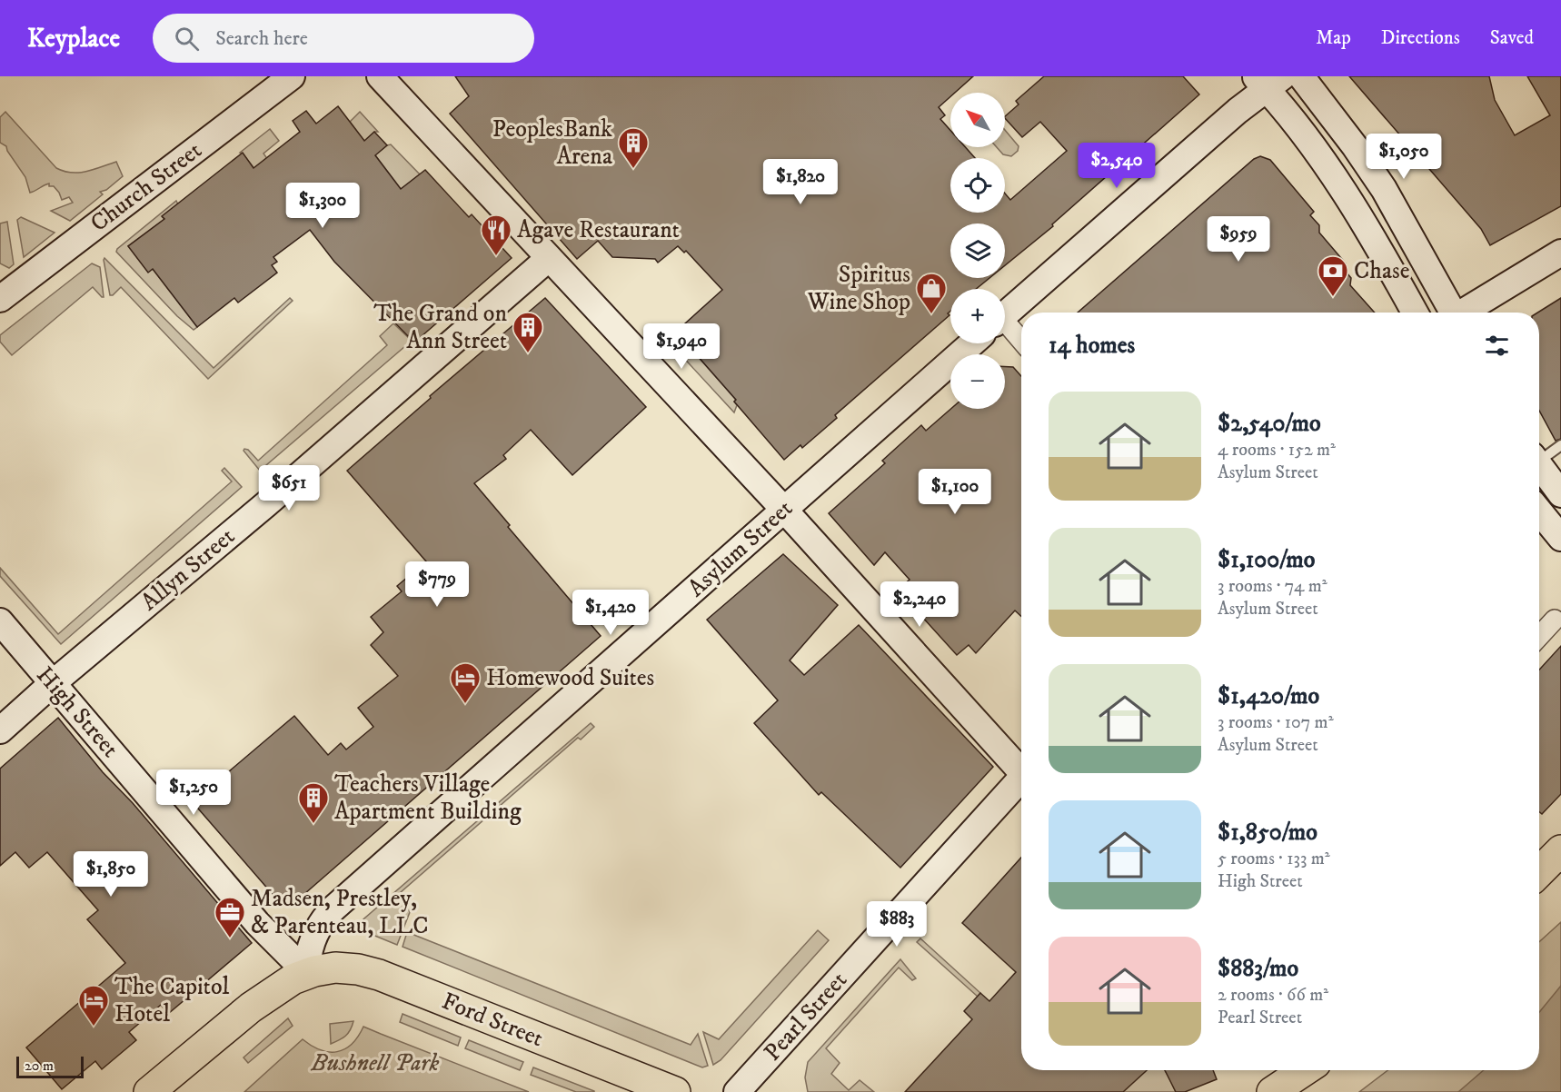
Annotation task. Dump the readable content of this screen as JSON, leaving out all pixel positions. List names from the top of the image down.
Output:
{
  "streets": {
    "main road": ["Ford Street"],
    "street": [
      "Church Street",
      "Asylum Street",
      "Allyn Street",
      "High Street",
      "Pearl Street"
    ]
  },
  "crossings": [
    ["Asylum Street", "High Street"],
    ["Asylum Street", "Ford Street"],
    ["Allyn Street", "High Street"],
    ["High Street", "Ford Street"]
  ],
  "parks": ["Bushnell Park"],
  "places": {
    "building": ["PeoplesBank Arena", "The Grand on Ann Street", "Teachers Village Apartment Building"],
    "restaurant": ["Agave Restaurant"],
    "bank": ["Chase"],
    "shop": ["Spiritus Wine Shop"],
    "hotel": ["Homewood Suites", "The Capitol Hotel"],
    "office": ["Madsen, Prestley, & Parenteau, LLC"]
  },
  "scale_bar": "20 m",
  "north": "top left",
  "page": {
    "header": "Keyplace",
    "search": "Search here",
    "nav": ["Map", "Directions", "Saved"],
    "map_buttons": ["+", "−"],
    "price": [
      "$1,050",
      "$2,540",
      "$1,820",
      "$1,300",
      "$959",
      "$1,940",
      "$651",
      "$1,100",
      "$779",
      "$2,240",
      "$1,420",
      "$1,250",
      "$1,850",
      "$883"
    ],
    "heading": "14 homes",
    "list": [
      {
        "name": "$2,540/mo",
        "note": "4 rooms · 152 m² · Asylum Street"
      },
      {
        "name": "$1,100/mo",
        "note": "3 rooms · 74 m² · Asylum Street"
      },
      {
        "name": "$1,420/mo",
        "note": "3 rooms · 107 m² · Asylum Street"
      },
      {
        "name": "$1,850/mo",
        "note": "5 rooms · 133 m² · High Street"
      },
      {
        "name": "$883/mo",
        "note": "2 rooms · 66 m² · Pearl Street"
      }
    ],
    "scale": "20 m"
  }
}
